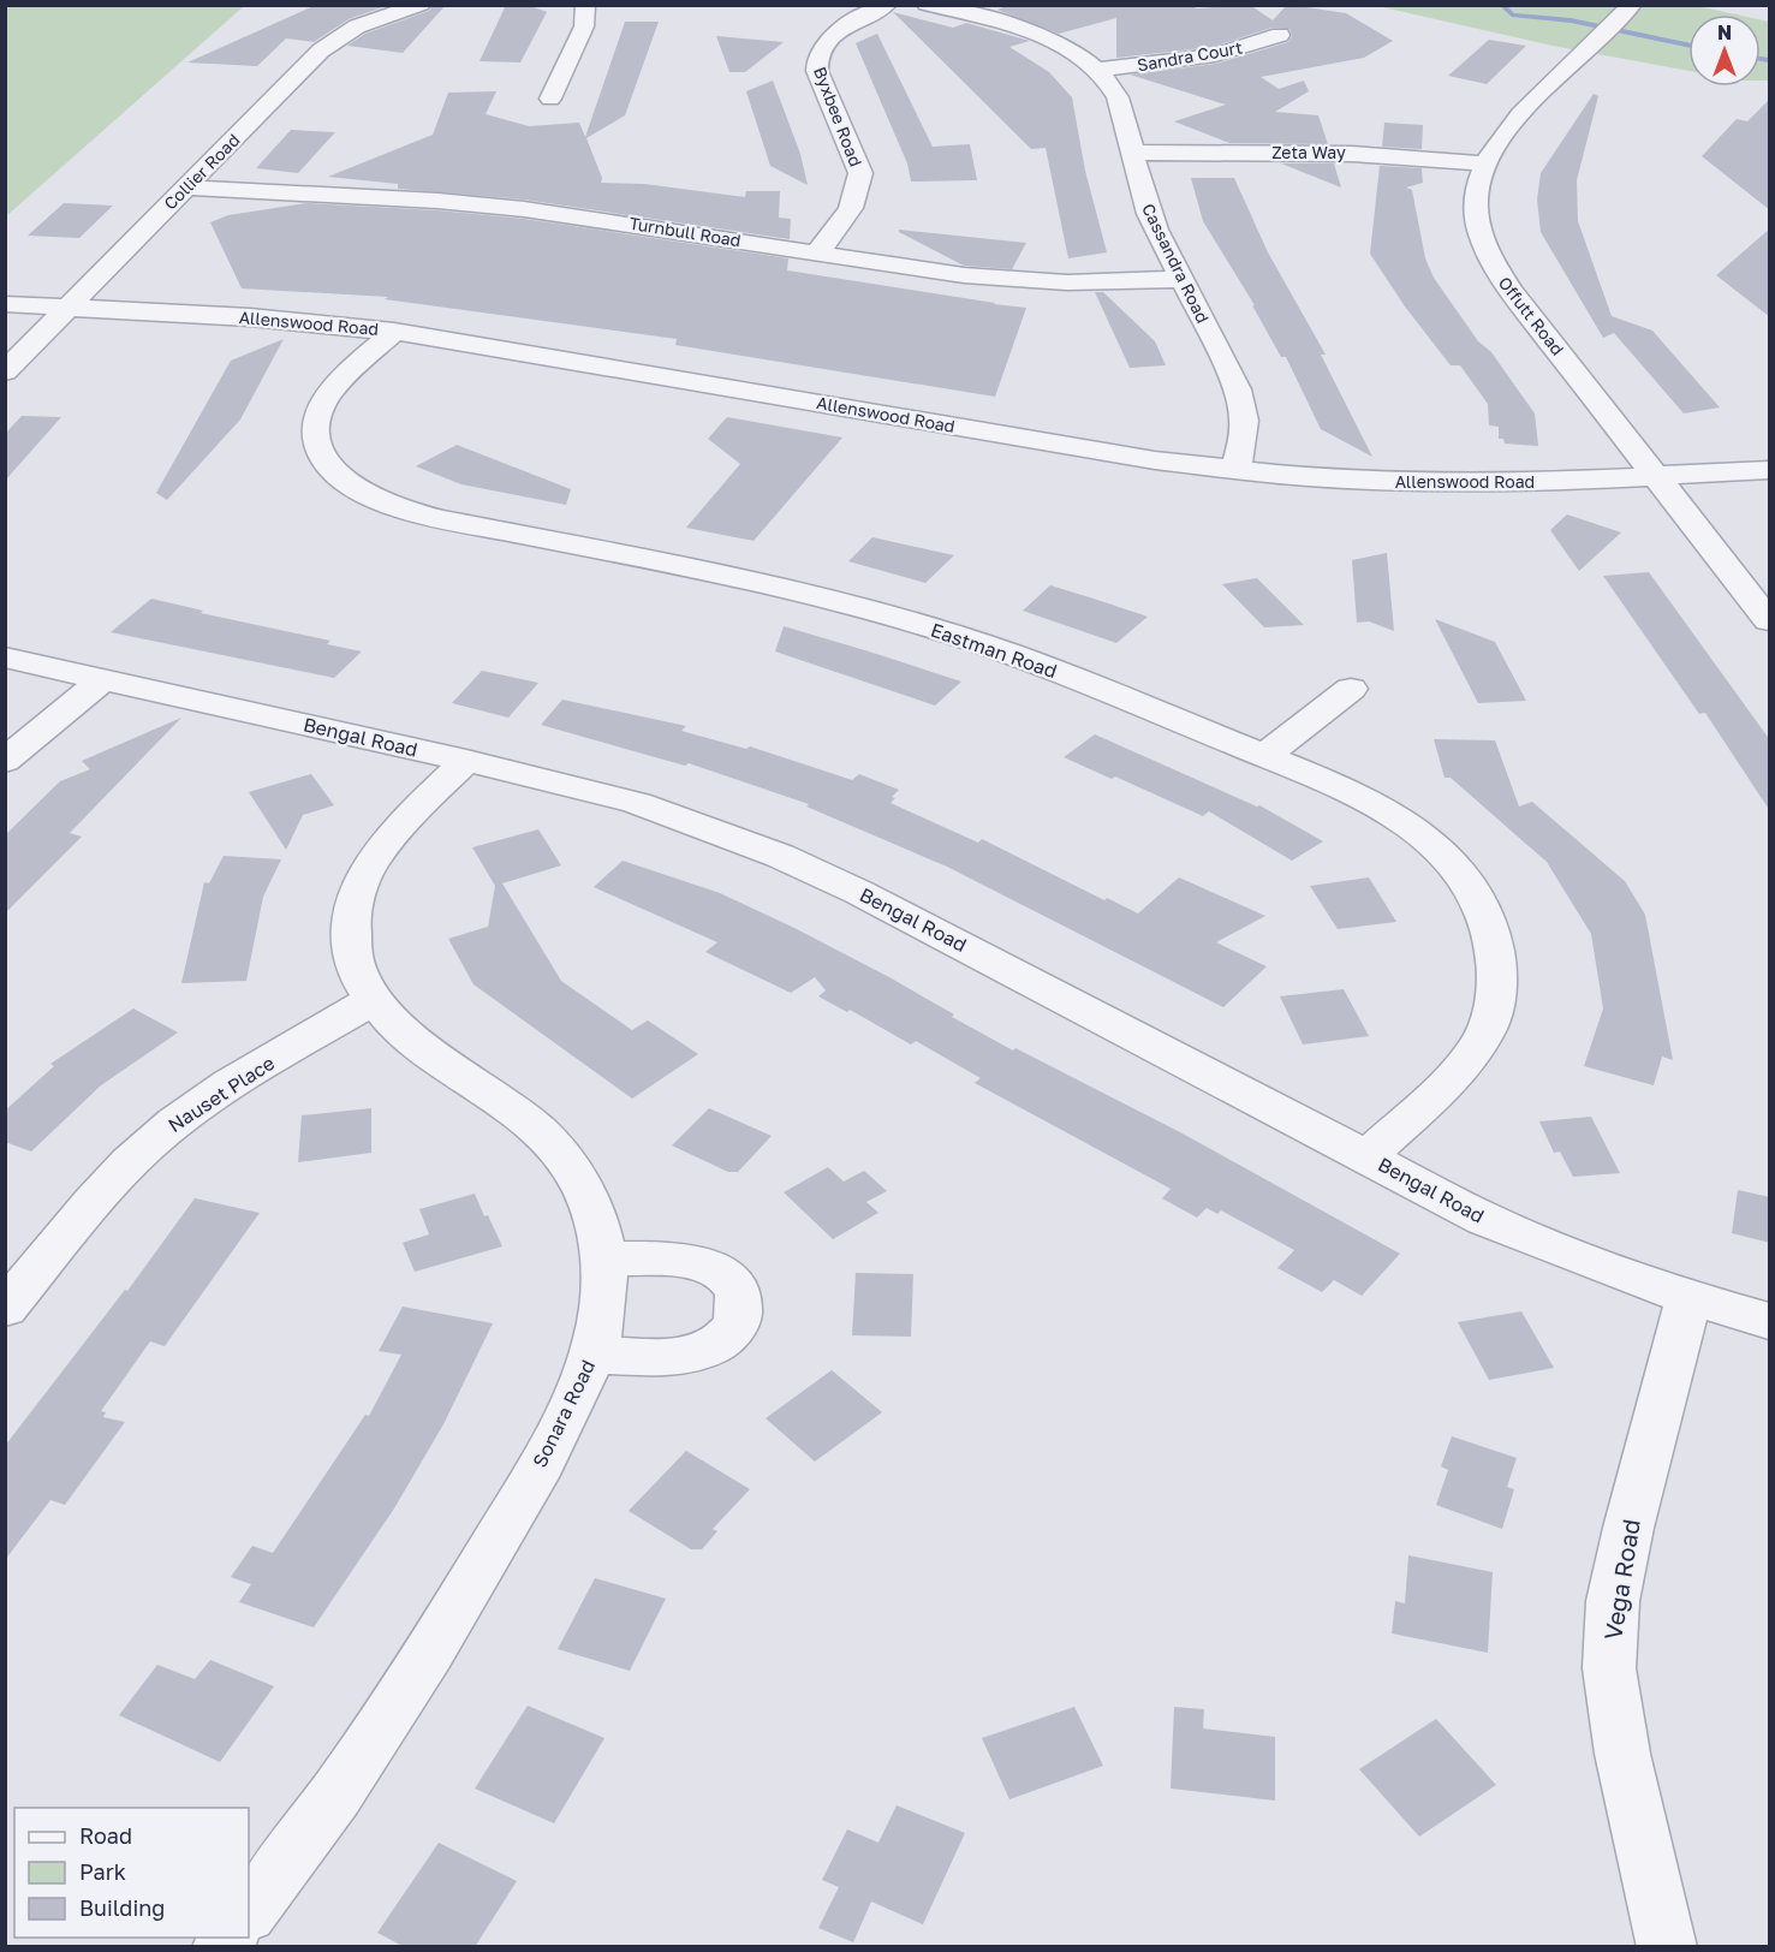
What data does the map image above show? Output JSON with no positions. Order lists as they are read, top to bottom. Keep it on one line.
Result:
{"streets":{"street":["Sandra Court","Byxbee Road","Zeta Way","Collier Road","Turnbull Road","Cassandra Road","Offutt Road","Allenswood Road","Eastman Road","Bengal Road","Nauset Place","Sonara Road","Vega Road"]},"crossings":[["Sandra Court","Cassandra Road"],["Byxbee Road","Turnbull Road"],["Zeta Way","Cassandra Road"],["Zeta Way","Offutt Road"],["Collier Road","Turnbull Road"],["Collier Road","Allenswood Road"],["Turnbull Road","Cassandra Road"],["Cassandra Road","Allenswood Road"],["Offutt Road","Allenswood Road"],["Allenswood Road","Eastman Road"],["Eastman Road","Bengal Road"],["Bengal Road","Sonara Road"],["Bengal Road","Vega Road"],["Nauset Place","Sonara Road"]],"legend":["Road","Park","Building"],"north":"top"}
